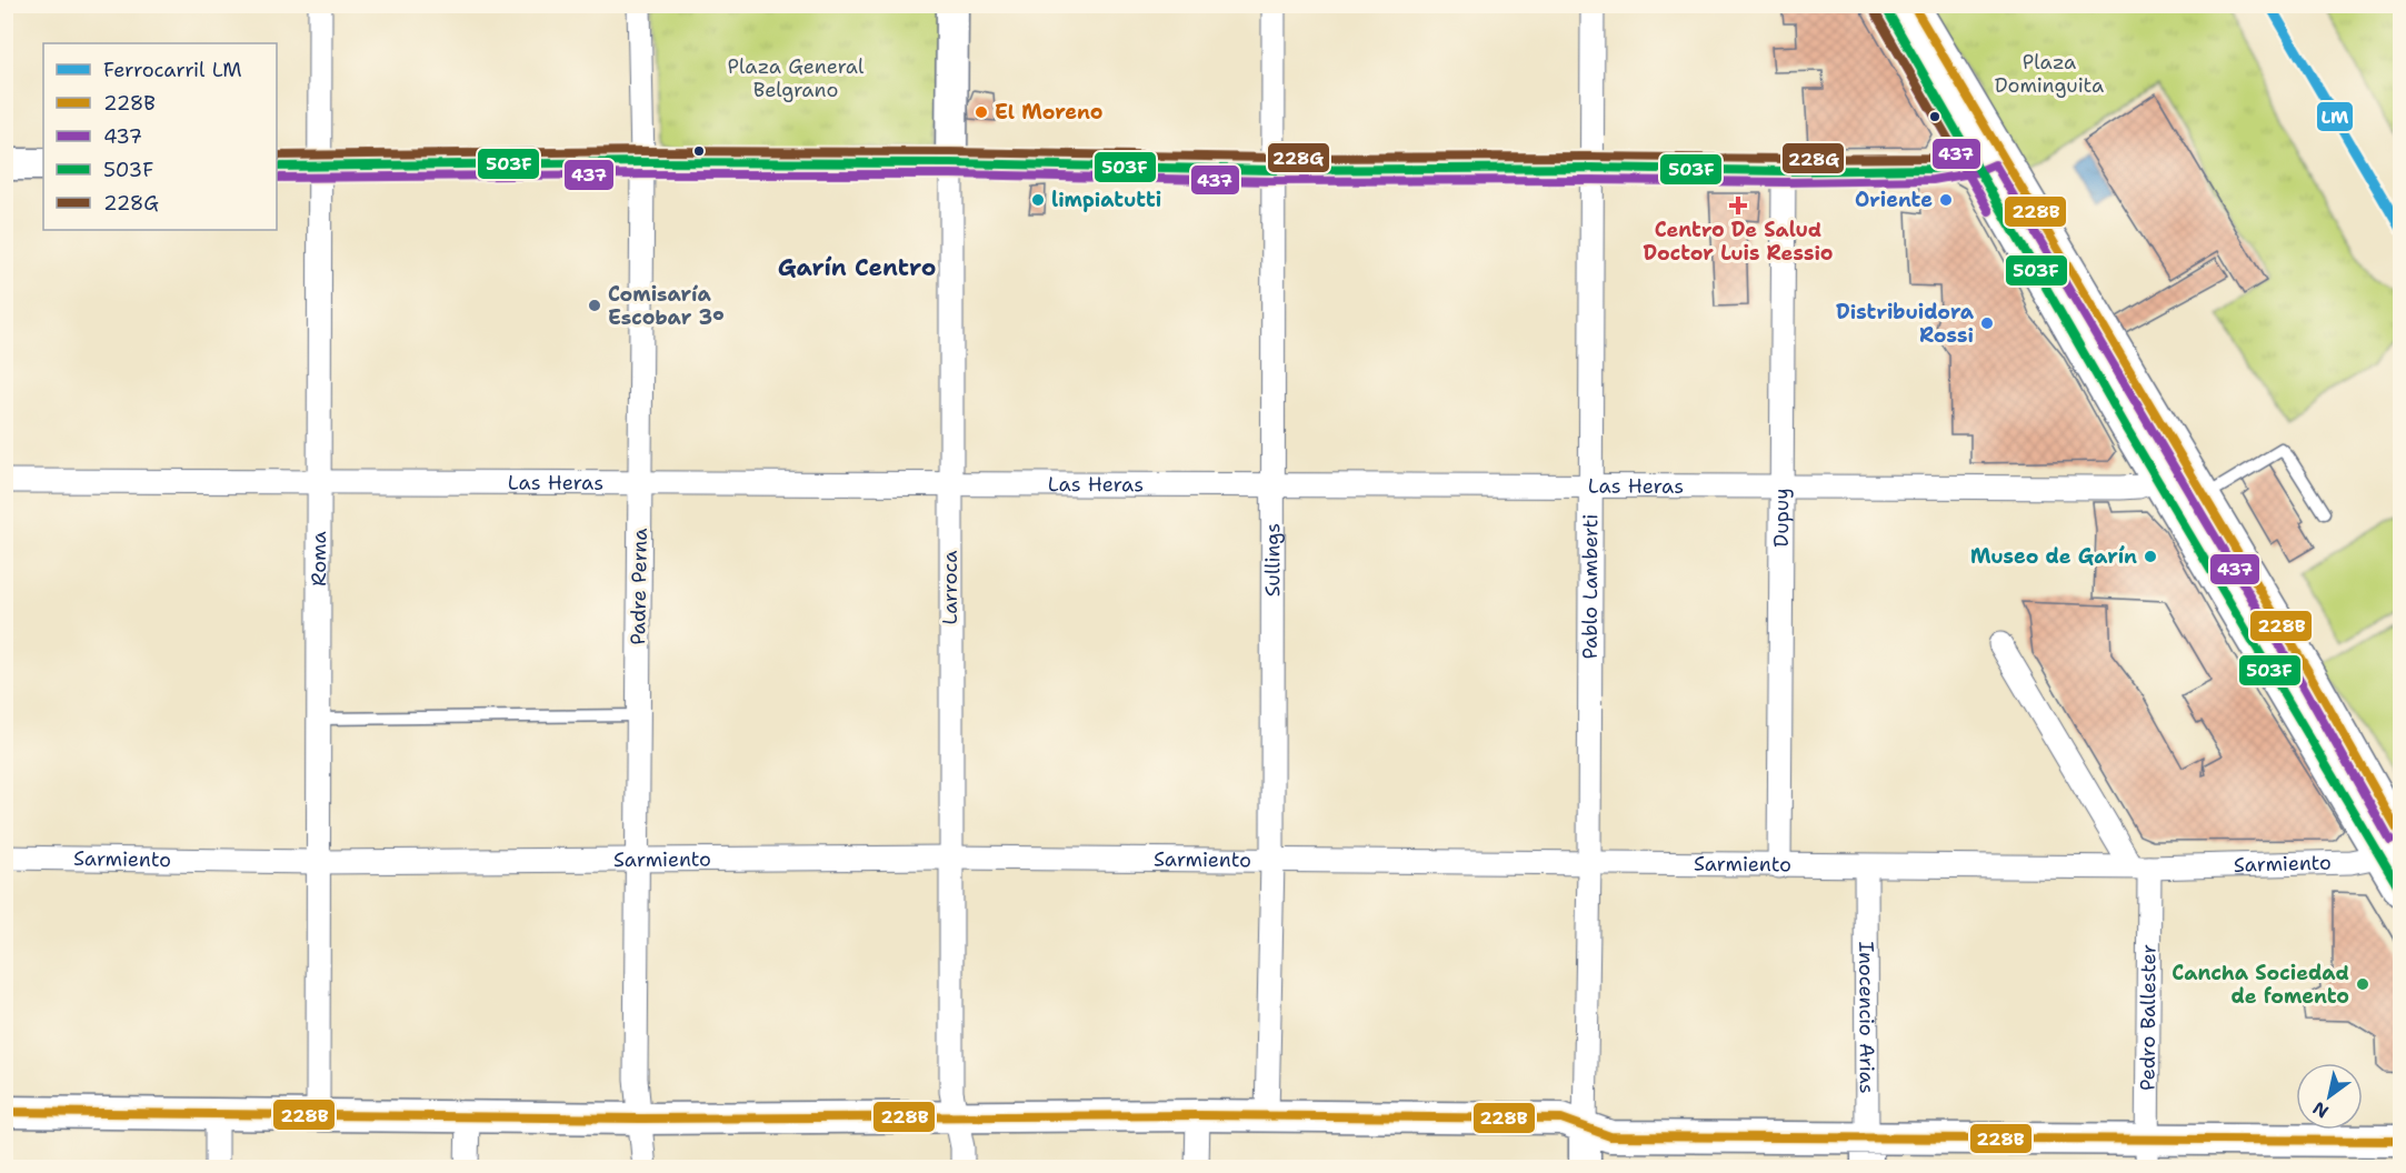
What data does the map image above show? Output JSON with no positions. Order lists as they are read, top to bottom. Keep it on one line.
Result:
{"streets":{"street":["Las Heras","Dupuy","Roma","Sullings","Padre Perna","Pablo Lamberti","Larroca","Sarmiento","Inocencio Arias","Pedro Ballester"]},"crossings":[["Las Heras","Dupuy"],["Las Heras","Roma"],["Las Heras","Sullings"],["Las Heras","Padre Perna"],["Las Heras","Pablo Lamberti"],["Las Heras","Larroca"],["Dupuy","Sarmiento"],["Roma","Sarmiento"],["Sullings","Sarmiento"],["Padre Perna","Sarmiento"],["Pablo Lamberti","Sarmiento"],["Larroca","Sarmiento"],["Sarmiento","Inocencio Arias"],["Sarmiento","Pedro Ballester"]],"districts":["Garín Centro"],"parks":["Plaza Dominguita","Plaza General Belgrano"],"places":{"other":["El Moreno","limpiatutti","Oriente","Comisaría Escobar 3°","Distribuidora Rossi","Museo de Garín","Cancha Sociedad de fomento"],"health":["Centro De Salud Doctor Luis Ressio"]},"lines":["rail line LM","transit line 228B","transit line 503F","transit line 437","transit line 228G"],"legend":["Ferrocarril LM","228B","437","503F","228G"],"north":"bottom left"}
